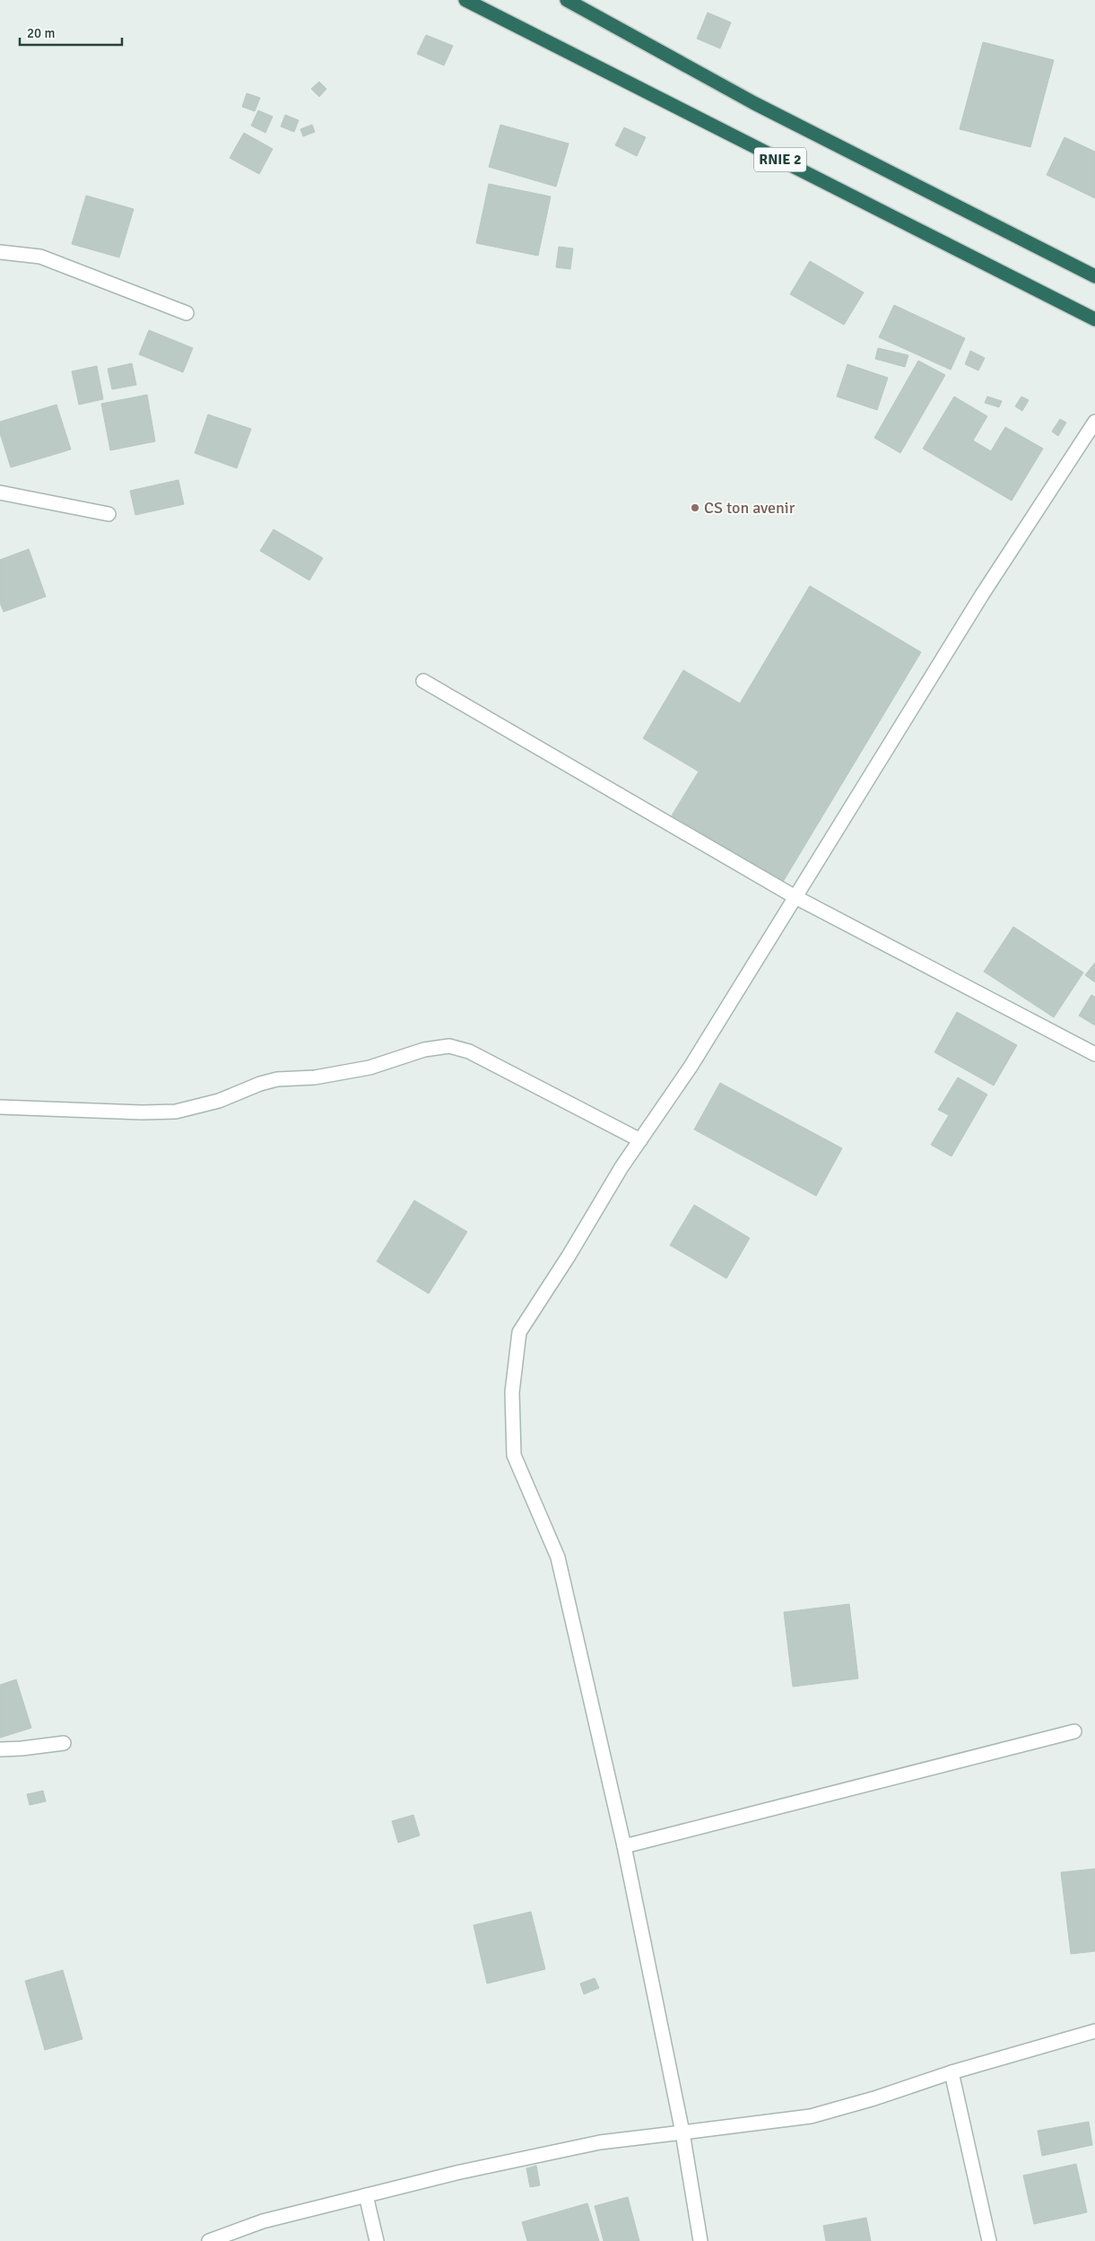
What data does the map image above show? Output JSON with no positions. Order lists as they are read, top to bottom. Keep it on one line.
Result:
{"streets":{"highway":["RNIE 2"]},"places":["CS ton avenir"],"scale_bar":"20 m"}
